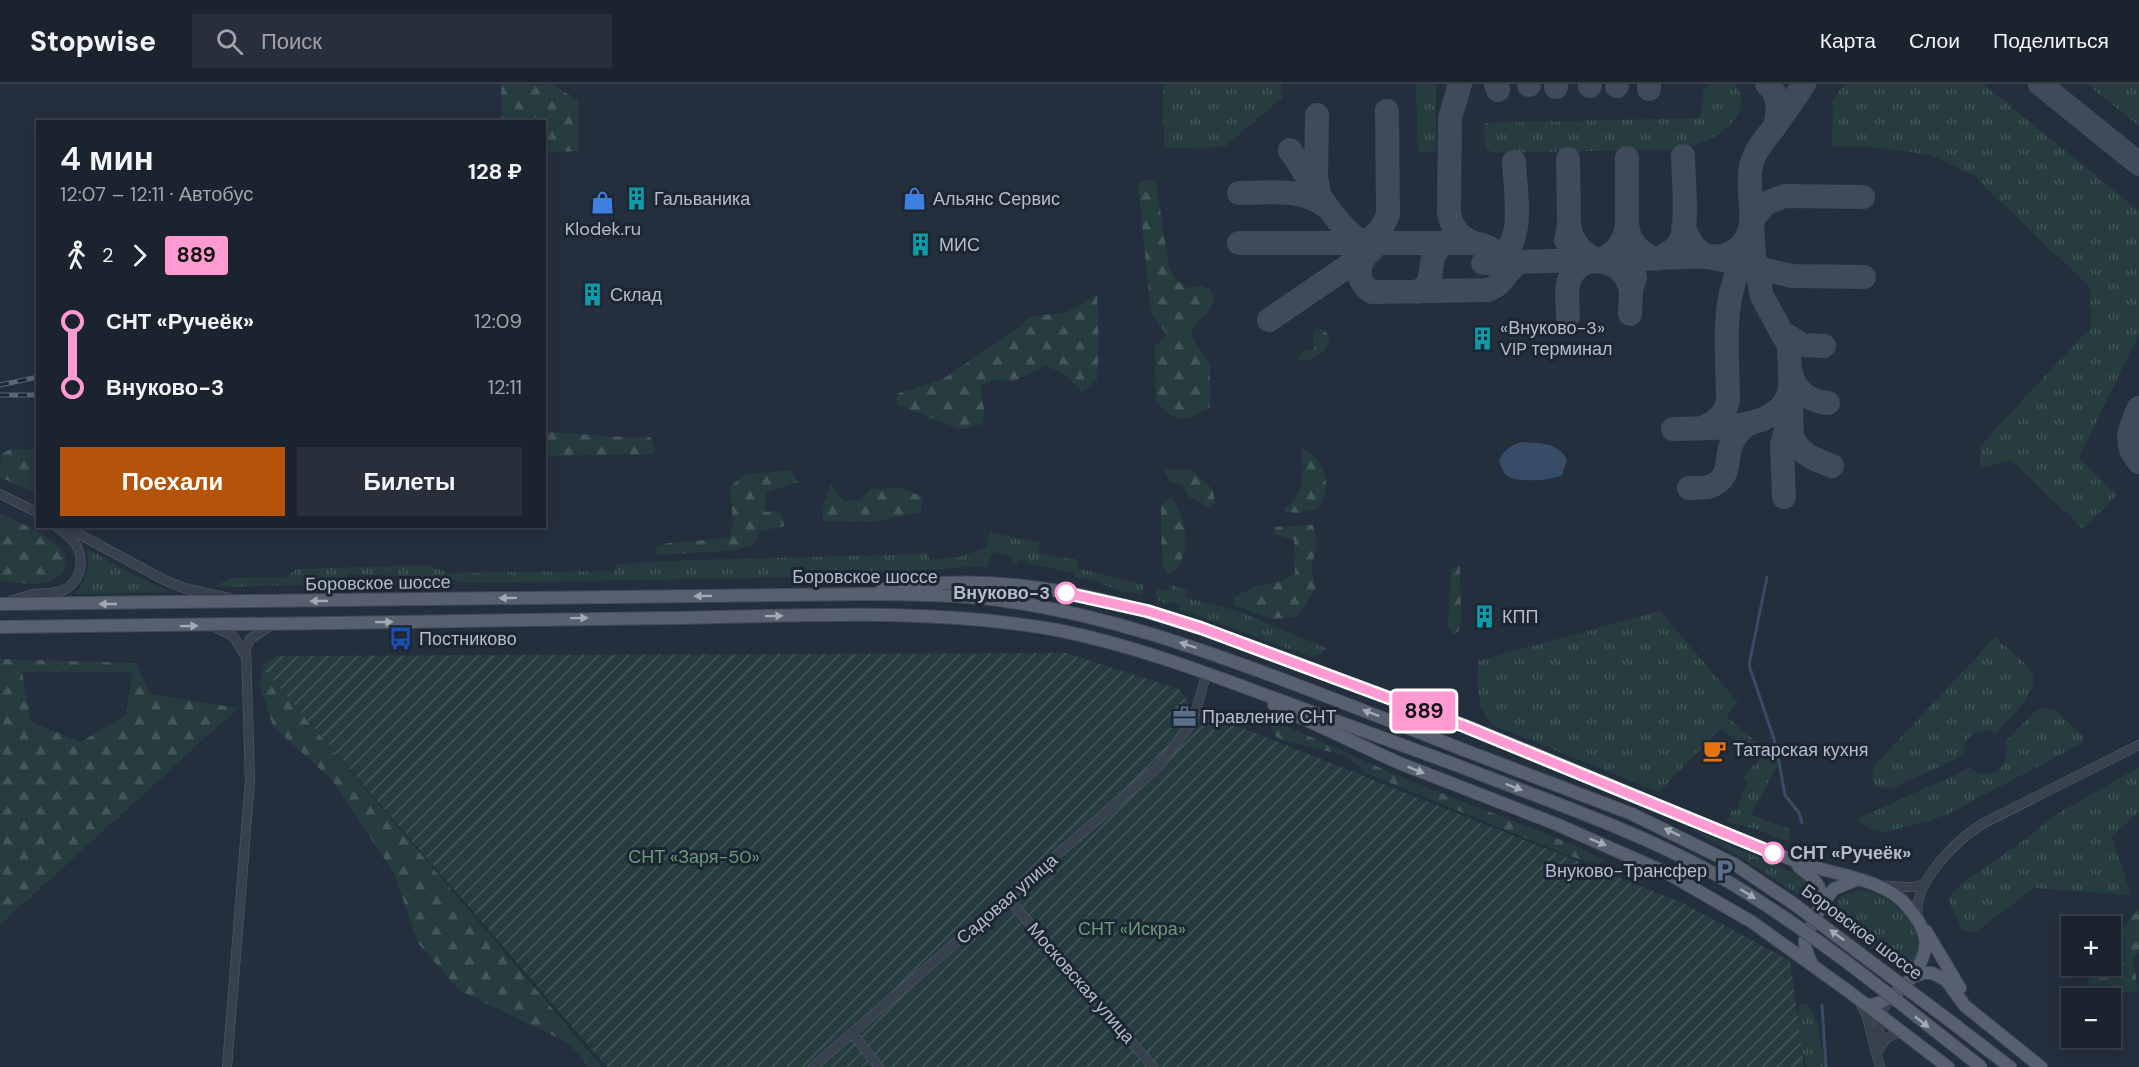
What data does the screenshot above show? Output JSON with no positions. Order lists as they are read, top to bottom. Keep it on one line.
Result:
{"streets":{"main road":["Боровское шоссе"],"street":["Садовая улица","Московская улица"]},"crossings":[["Боровское шоссе","Садовая улица"],["Садовая улица","Московская улица"]],"parks":["СНТ «Заря-50»","СНТ «Искра»"],"places":{"building":["Гальваника","МИС","Склад","«Внуково-3» VIP терминал","КПП"],"shop":["Альянс Сервис","Klodek.ru"],"other":["Внуково-3","СНТ «Ручеёк»"],"bus stop":["Постниково"],"office":["Правление СНТ"],"cafe":["Татарская кухня"],"parking":["Внуково-Трансфер"]},"lines":["bus line 889"],"page":{"header":"Stopwise","search":"Поиск","nav":["Карта","Слои","Поделиться"],"on_map":"889","heading":["4 мин","12:07 – 12:11 · Автобус","128 ₽"],"legs":["2","889"],"list":[{"name":"СНТ «Ручеёк»","value":"12:09"},{"name":"Внуково-3","value":"12:11"}],"buttons":["Поехали","Билеты"],"map_buttons":["+","−"]}}
